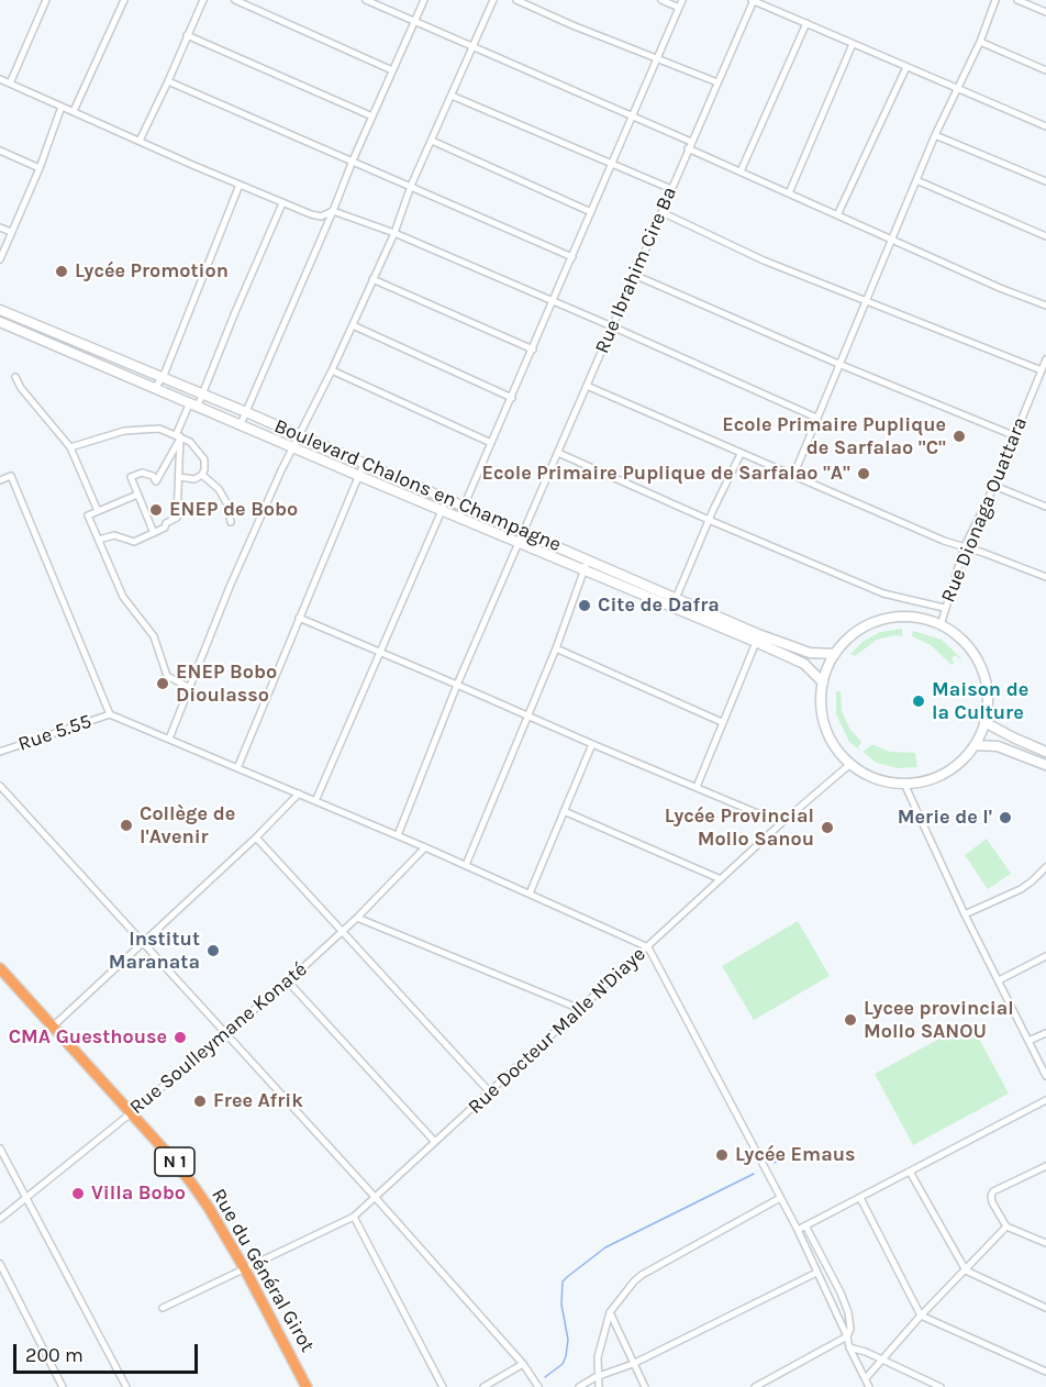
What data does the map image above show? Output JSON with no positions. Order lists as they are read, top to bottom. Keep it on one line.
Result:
{"streets":{"highway":["N 1","Rue du Général Girot"],"main road":["Boulevard Chalons en Champagne"],"street":["Rue Ibrahim Cire Ba","Rue Dionaga Ouattara","Rue 5.55","Rue Docteur Malle N'Diaye","Rue Soulleymane Konaté"]},"crossings":[["Rue Ibrahim Cire Ba","Boulevard Chalons en Champagne"],["Boulevard Chalons en Champagne","Rue Dionaga Ouattara"],["Boulevard Chalons en Champagne","Rue Docteur Malle N'Diaye"],["Rue Dionaga Ouattara","Rue Docteur Malle N'Diaye"],["Rue Docteur Malle N'Diaye","Rue du Général Girot"],["Rue Soulleymane Konaté","Rue du Général Girot"]],"places":["Lycée Promotion","Ecole Primaire Puplique de Sarfalao \"C\"","Ecole Primaire Puplique de Sarfalao \"A\"","ENEP de Bobo","Cite de Dafra","ENEP Bobo Dioulasso","Maison de la Culture","Merie de l'","Collège de l'Avenir","Lycée Provincial Mollo Sanou","Institut Maranata","Lycee provincial Mollo SANOU","CMA Guesthouse","Free Afrik","Lycée Emaus","Villa Bobo"],"scale_bar":"200 m"}
